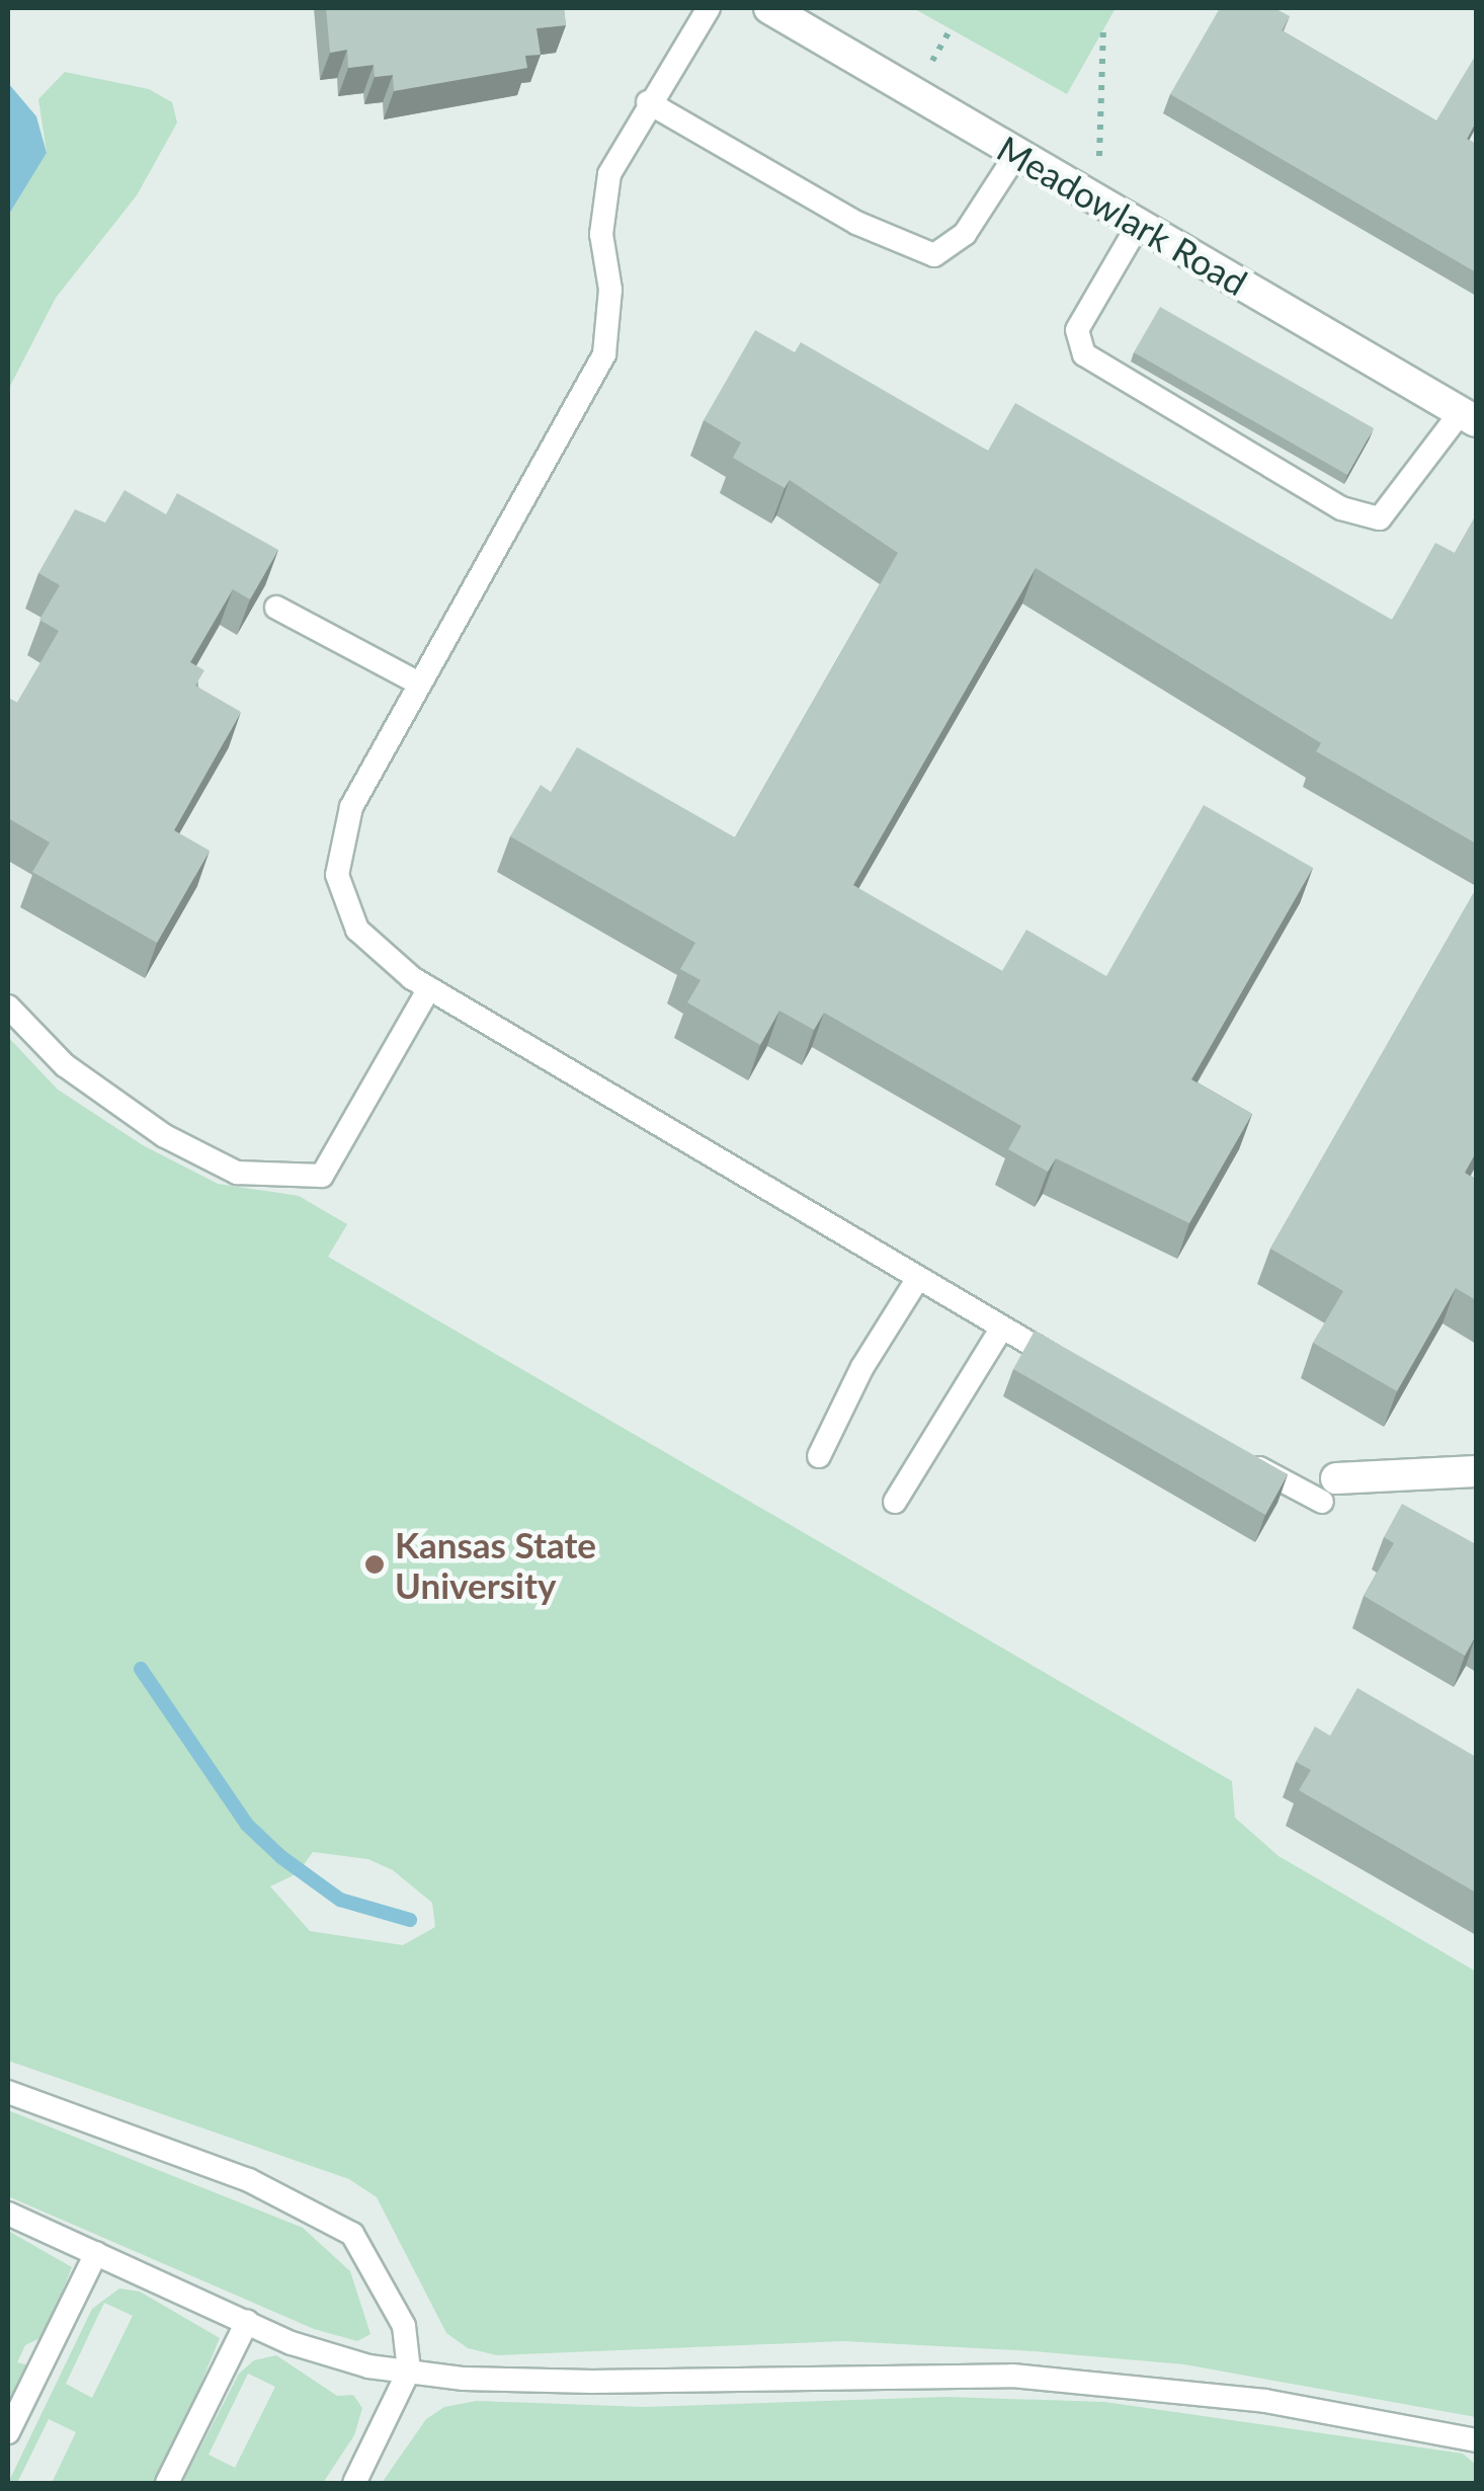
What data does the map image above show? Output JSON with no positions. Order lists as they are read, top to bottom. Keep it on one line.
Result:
{"streets":{"street":["Meadowlark Road"]},"places":["Kansas State University"]}
